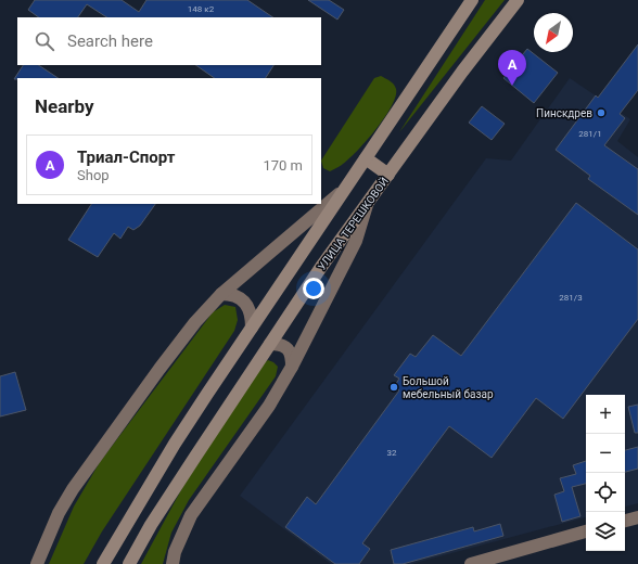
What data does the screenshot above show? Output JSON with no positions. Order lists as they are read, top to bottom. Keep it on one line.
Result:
{"streets":{"main road":["УЛИЦА ТЕРЕШКОВОЙ"]},"places":["Пинскдрев","Большой мебельный базар"],"house_numbers":["148 к2","281/1","281/3","32"],"north":"bottom left","page":{"search":"Search here","pins":"A","heading":"Nearby","list":[{"mark":"A","name":"Триал-Спорт","note":"Shop","value":"170 m"}],"map_buttons":["+","−"]}}
